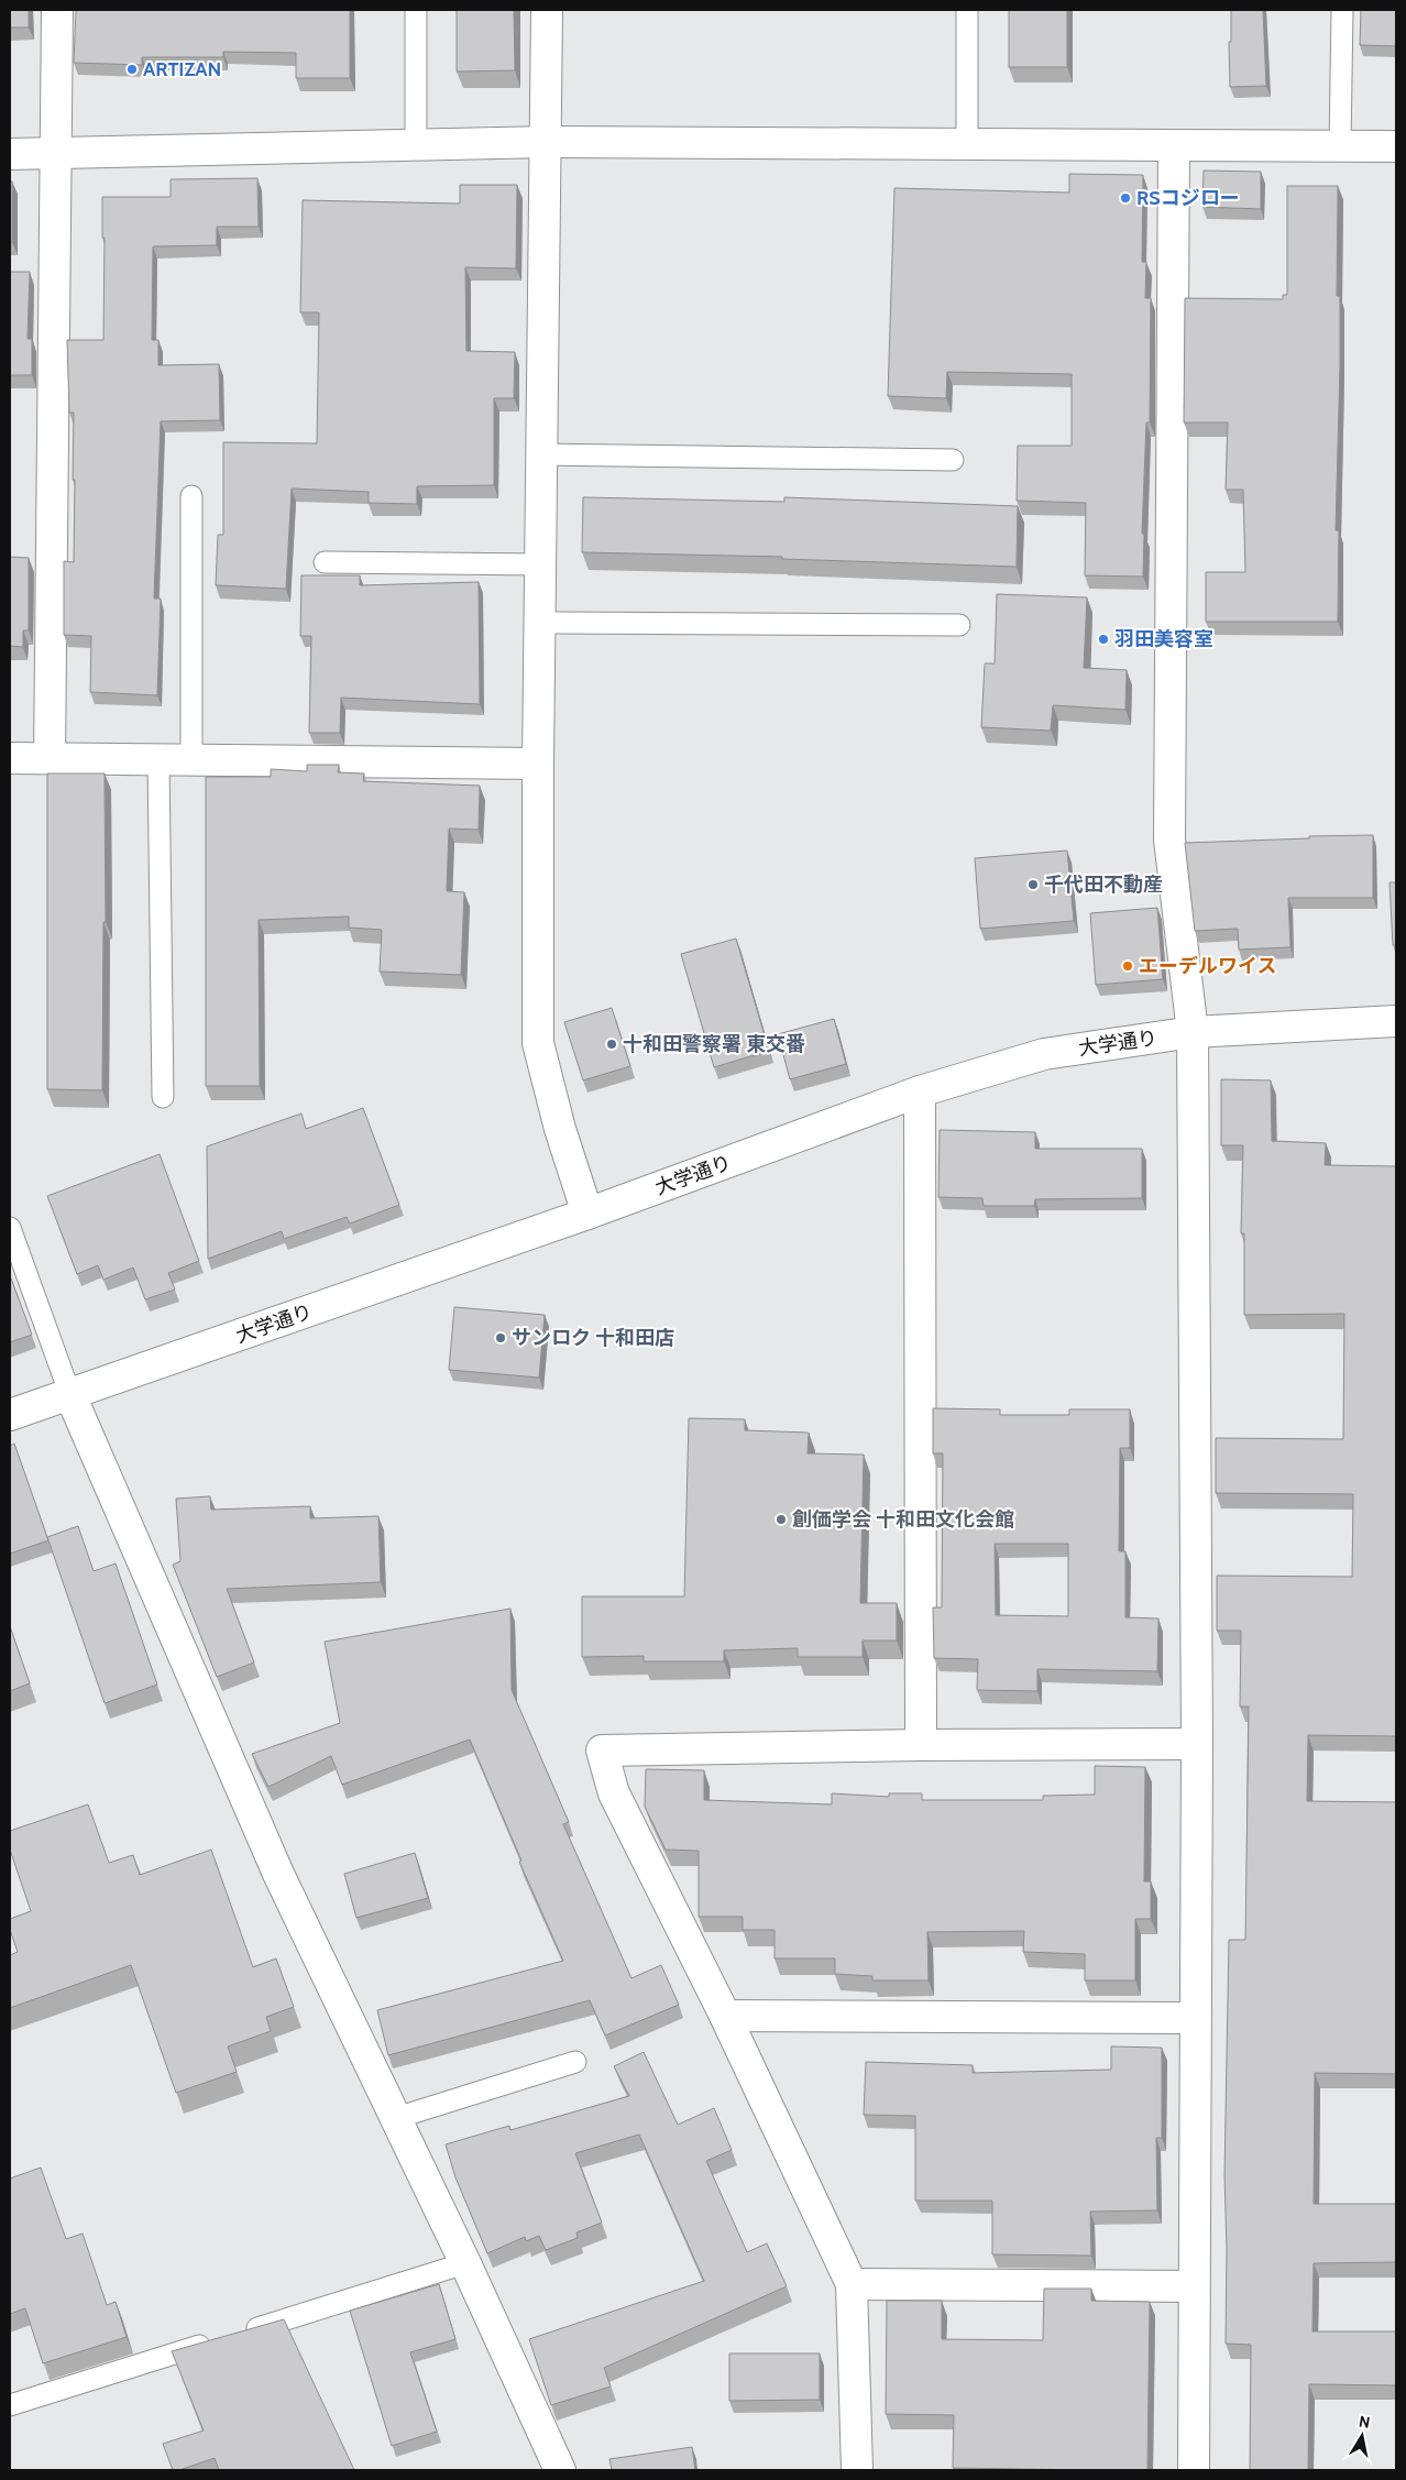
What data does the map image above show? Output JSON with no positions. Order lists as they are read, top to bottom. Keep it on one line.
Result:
{"streets":{"street":["大学通り"]},"places":["ARTIZAN","RSコジロー","羽田美容室","千代田不動産","エーデルワイス","十和田警察署 東交番","サンロク 十和田店","創価学会 十和田文化会館"],"north":"top"}
